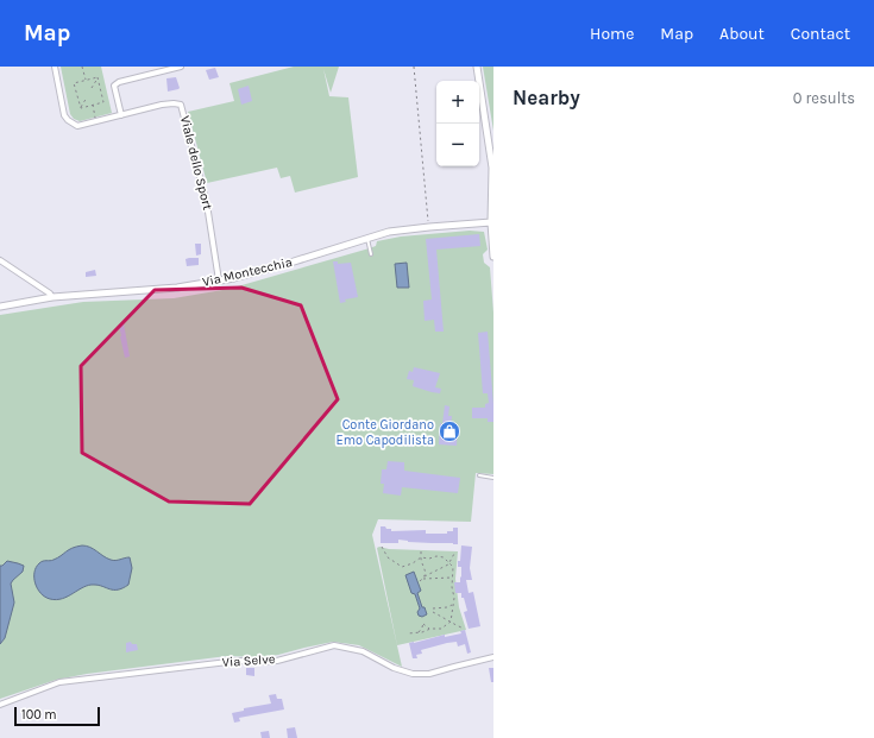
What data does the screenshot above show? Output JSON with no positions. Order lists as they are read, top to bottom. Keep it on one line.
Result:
{"streets":{"street":["Viale dello Sport","Via Montecchia","Via Selve"]},"crossings":[["Viale dello Sport","Via Montecchia"]],"places":{"shop":["Conte Giordano Emo Capodilista"]},"scale_bar":"100 m","page":{"header":"Map","nav":["Home","Map","About","Contact"],"heading":["Nearby","0 results"],"map_buttons":["+","−"],"scale":"100 m"}}
